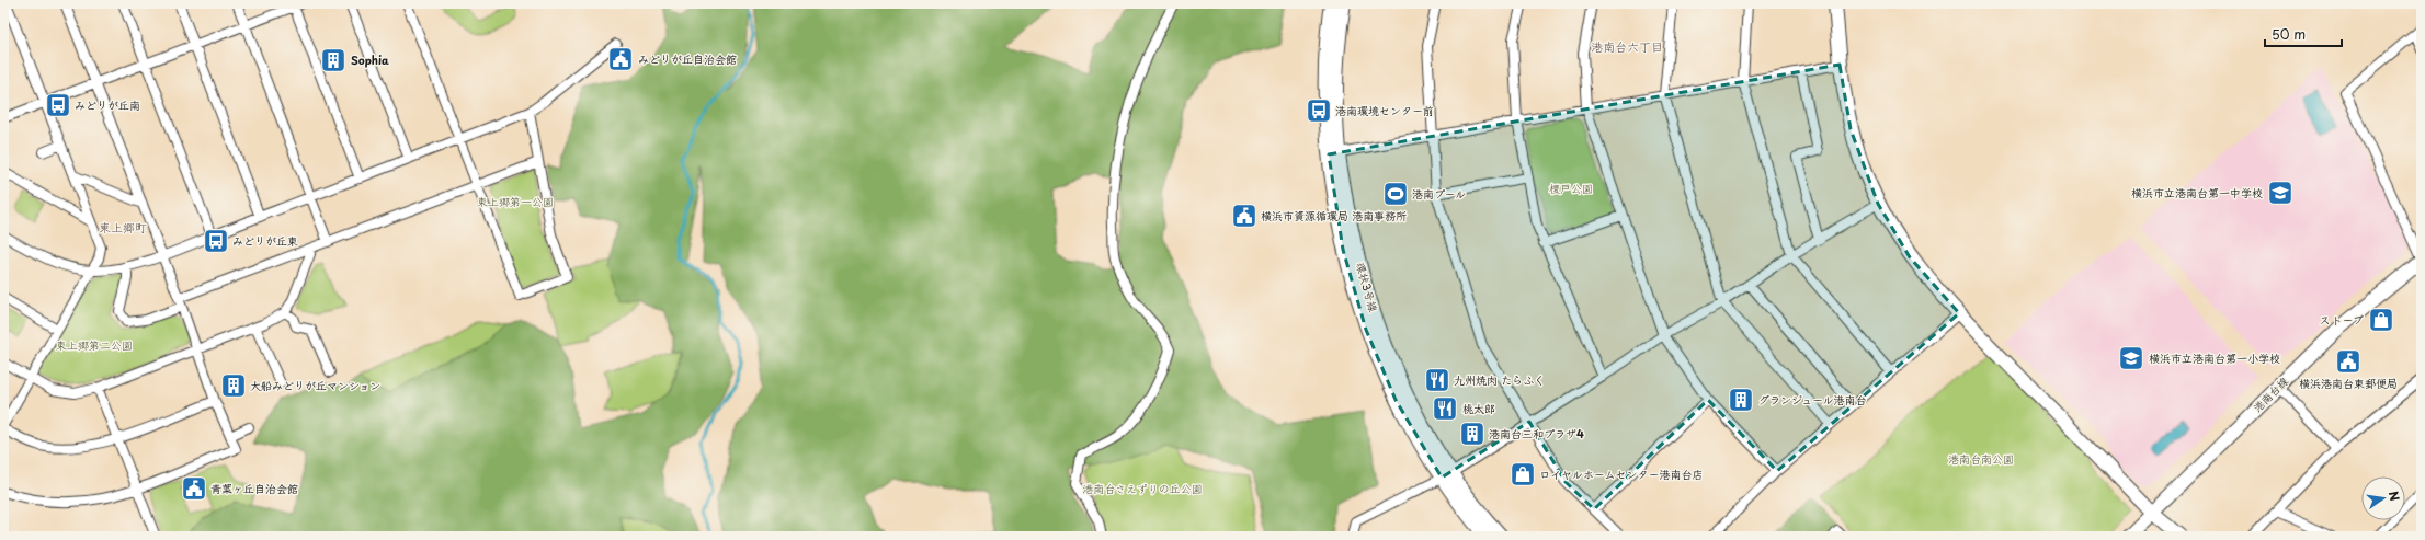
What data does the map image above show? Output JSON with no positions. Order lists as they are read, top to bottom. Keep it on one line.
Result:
{"streets":{"street":["環状3号線","港南台線"]},"districts":["港南台六丁目","東上郷町"],"parks":["榎戸公園","東上郷第一公園","東上郷第二公園","港南台南公園","港南台さえずりの丘公園"],"places":{"public building":["みどりが丘自治会館","横浜市資源循環局 港南事務所","横浜港南台東郵便局","青葉ヶ丘自治会館"],"building":["Sophia","大船みどりが丘マンション","グランジュール港南台","港南台三和プラザ4"],"bus stop":["みどりが丘南","港南環境センター前","みどりが丘東"],"school or university":["横浜市立港南台第一中学校","横浜市立港南台第一小学校"],"sports":["港南プール"],"shop":["ストーブ","ロイヤルホームセンター港南台店"],"restaurant":["九州焼肉 たらふく","桃太郎"]},"scale_bar":"50 m","north":"right"}
